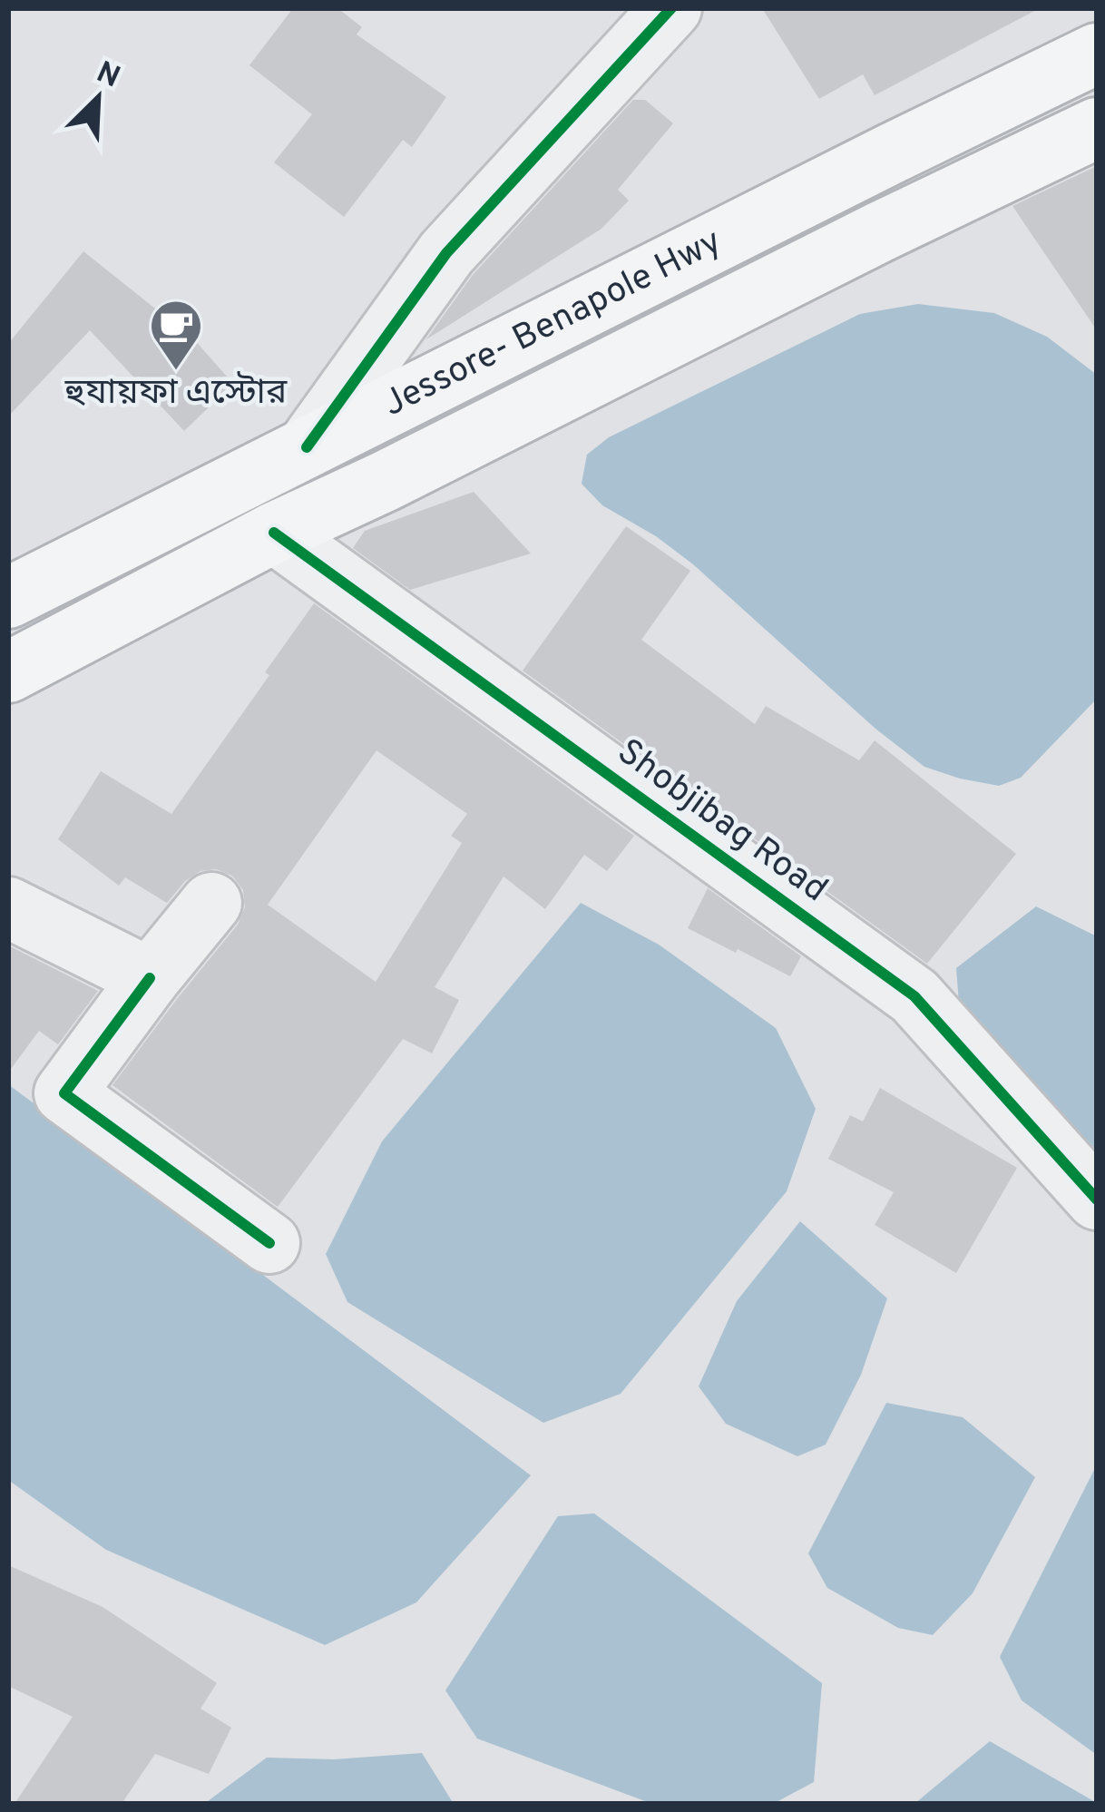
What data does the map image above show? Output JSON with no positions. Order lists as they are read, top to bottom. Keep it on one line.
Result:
{"streets":{"highway":["Jessore- Benapole Hwy"],"street":["Shobjibag Road"]},"crossings":[["Jessore- Benapole Hwy","Shobjibag Road"]],"places":{"cafe":["হুযায়ফা এস্টোর"]},"north":"top right"}
